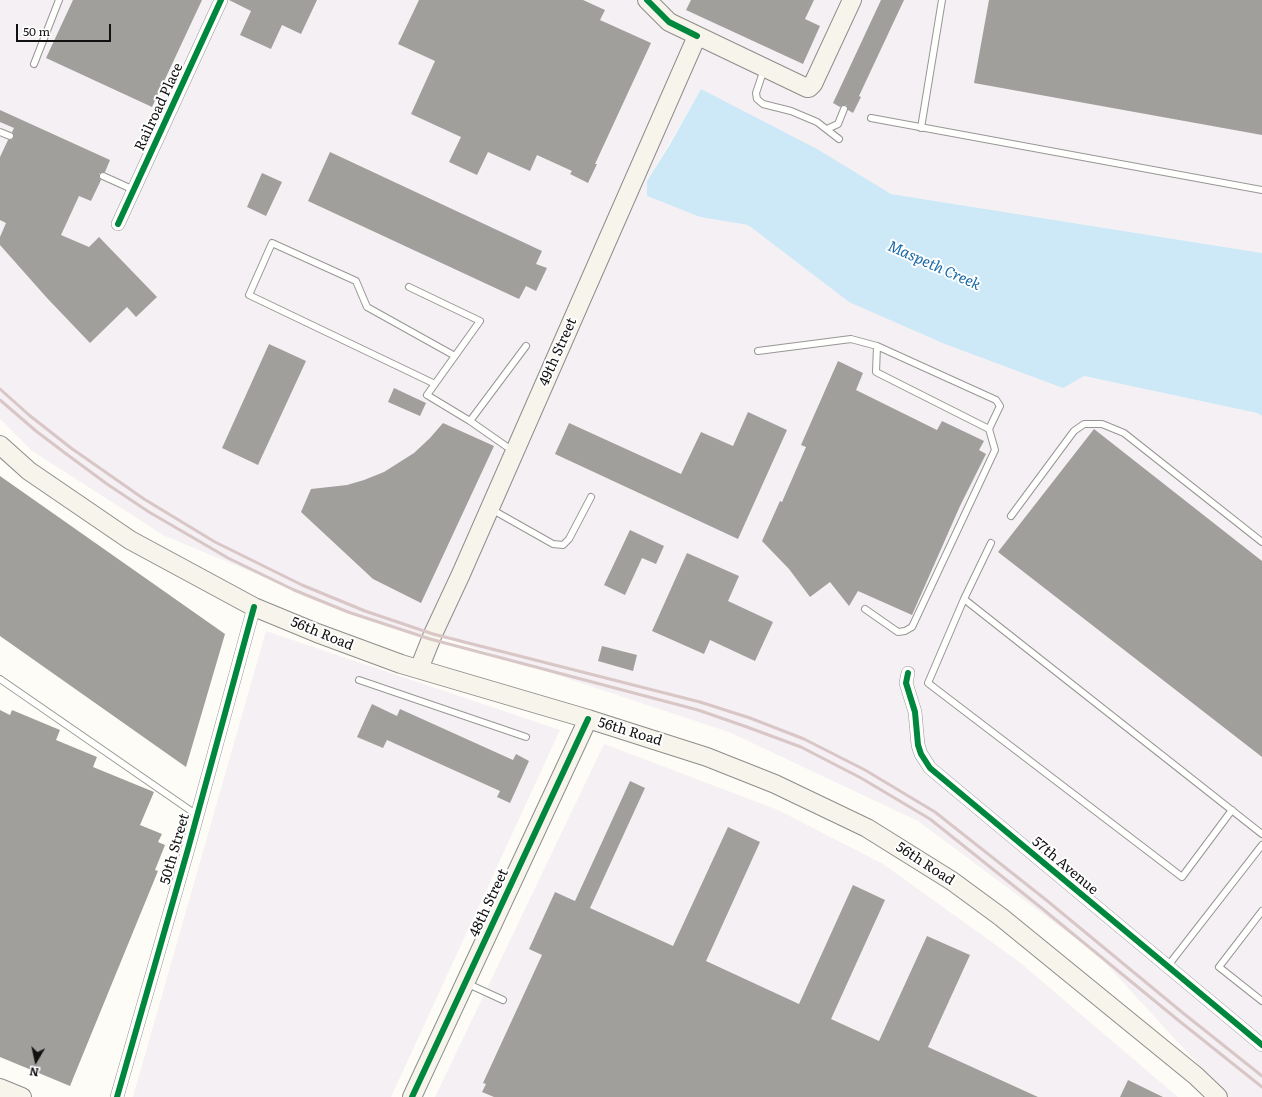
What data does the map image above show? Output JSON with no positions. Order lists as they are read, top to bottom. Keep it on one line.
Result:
{"streets":{"main road":["49th Street","56th Road","48th Street"],"street":["Railroad Place","50th Street","57th Avenue"]},"crossings":[["49th Street","56th Road"],["56th Road","50th Street"],["56th Road","48th Street"]],"water":["Maspeth Creek"],"scale_bar":"50 m","north":"bottom"}
